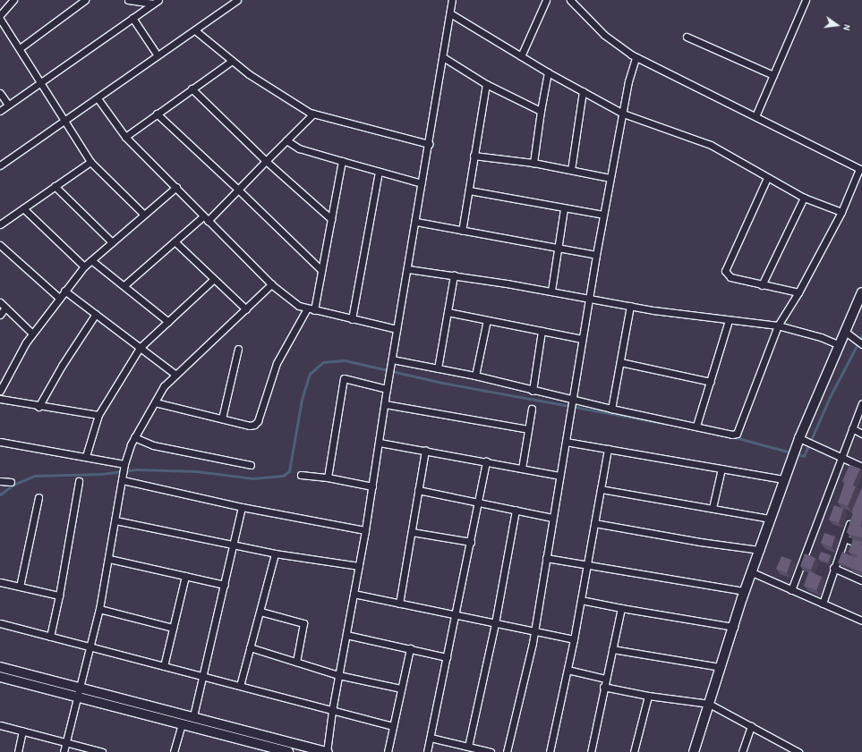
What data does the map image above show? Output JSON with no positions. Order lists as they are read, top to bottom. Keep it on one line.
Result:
{"north":"right"}
